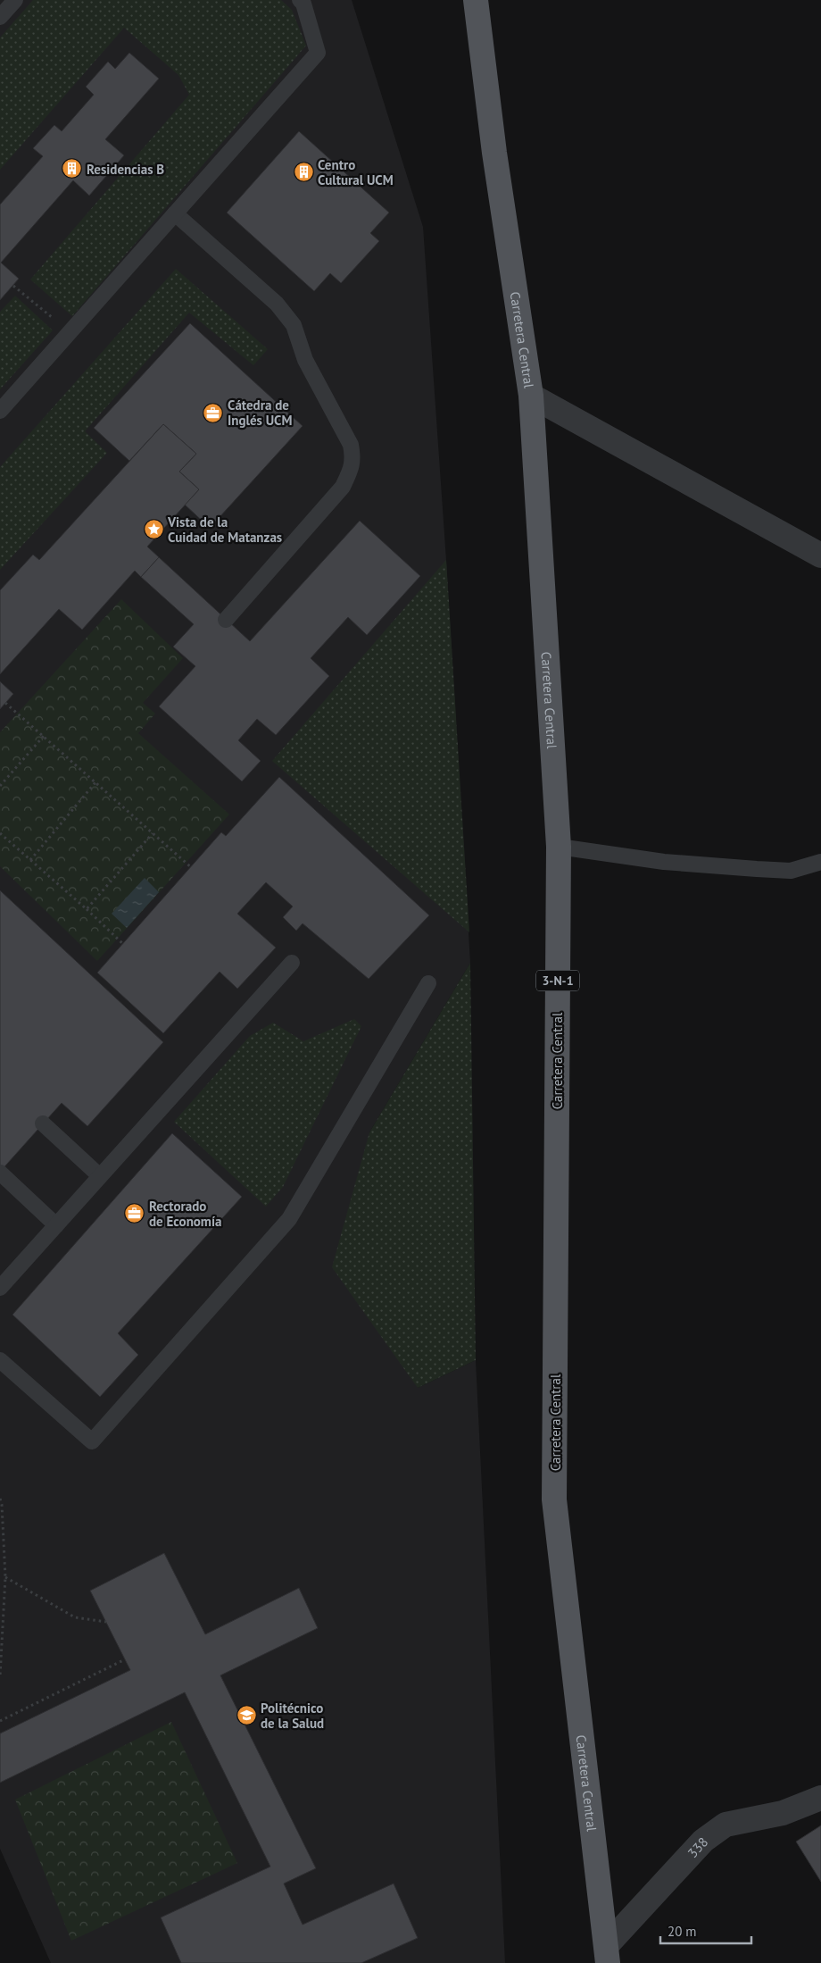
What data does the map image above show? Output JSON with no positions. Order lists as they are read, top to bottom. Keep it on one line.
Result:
{"streets":{"main road":["Carretera Central","3-N-1"],"street":["338"]},"crossings":[["Carretera Central","338"]],"places":{"building":["Residencias B","Centro Cultural UCM"],"office":["Cátedra de Inglés UCM","Rectorado de Economía"],"place":["Vista de la Cuidad de Matanzas"],"school or university":["Politécnico de la Salud"]},"scale_bar":"20 m"}
